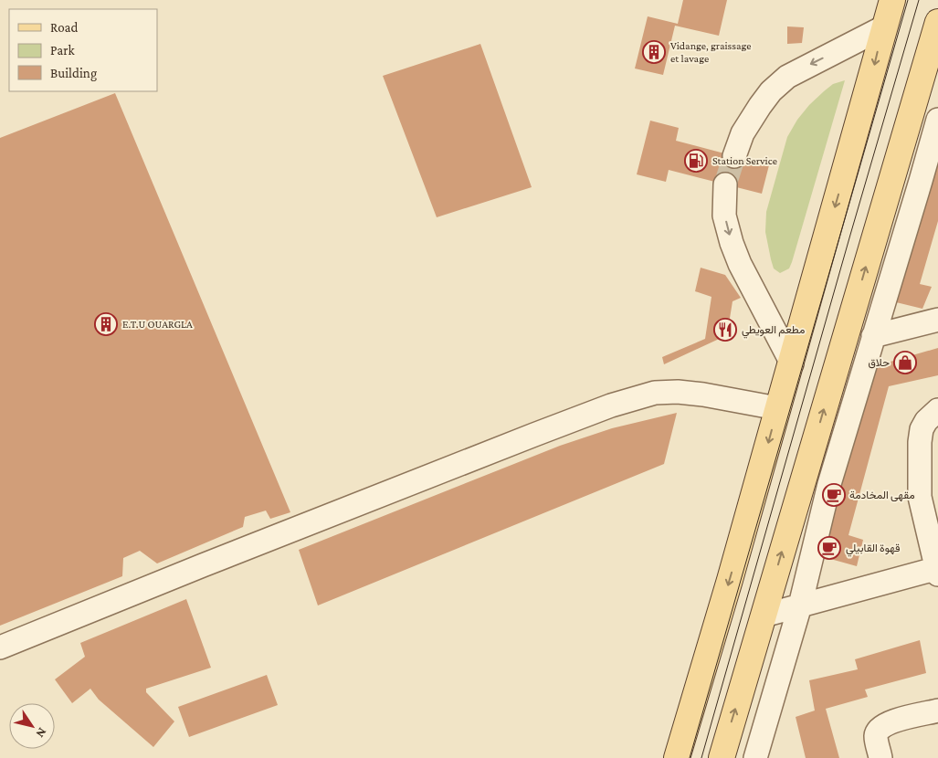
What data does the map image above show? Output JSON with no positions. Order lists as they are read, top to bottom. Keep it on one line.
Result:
{"places":{"building":["Vidange, graissage et lavage","E.T.U OUARGLA"],"fuel station":["Station Service"],"restaurant":["مطعم العويطي"],"shop":["حلاق"],"cafe":["مقهى المخادمة","قهوة القابيلي"]},"legend":["Road","Park","Building"],"north":"bottom right"}
